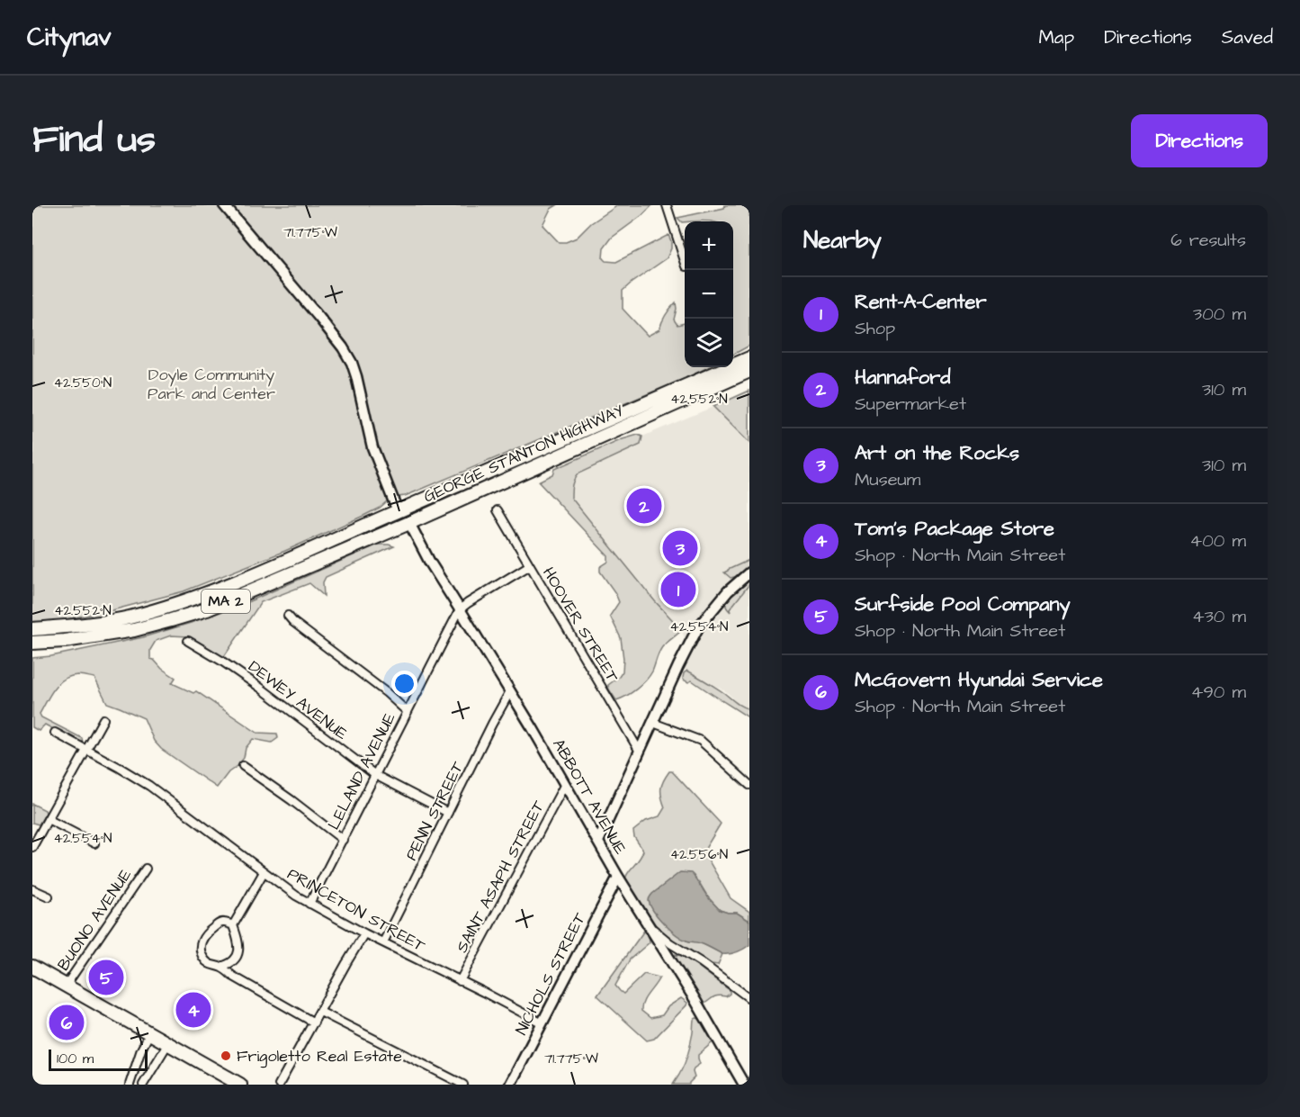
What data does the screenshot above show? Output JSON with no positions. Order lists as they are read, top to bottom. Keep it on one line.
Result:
{"streets":{"highway":["GEORGE STANTON HIGHWAY","MA 2"],"street":["HOOVER STREET","DEWEY AVENUE","LELAND AVENUE","ABBOTT AVENUE","PENN STREET","SAINT ASAPH STREET","PRINCETON STREET","BUONO AVENUE","NICHOLS STREET"]},"crossings":[["GEORGE STANTON HIGHWAY","ABBOTT AVENUE"],["HOOVER STREET","LELAND AVENUE"],["DEWEY AVENUE","LELAND AVENUE"],["DEWEY AVENUE","PENN STREET"],["LELAND AVENUE","ABBOTT AVENUE"],["LELAND AVENUE","PRINCETON STREET"],["ABBOTT AVENUE","PENN STREET"],["ABBOTT AVENUE","SAINT ASAPH STREET"],["ABBOTT AVENUE","NICHOLS STREET"],["PENN STREET","PRINCETON STREET"],["SAINT ASAPH STREET","PRINCETON STREET"],["PRINCETON STREET","NICHOLS STREET"]],"parks":["Doyle Community Park and Center"],"places":["Frigoletto Real Estate"],"scale_bar":"100 m","page":{"header":"Citynav","nav":["Map","Directions","Saved"],"title":"Find us","buttons":"Directions","heading":["Nearby","6 results"],"map_buttons":["+","−"],"list":[{"mark":"1","name":"Rent-A-Center","note":"Shop","value":"300 m"},{"mark":"2","name":"Hannaford","note":"Supermarket","value":"310 m"},{"mark":"3","name":"Art on the Rocks","note":"Museum","value":"310 m"},{"mark":"4","name":"Tom's Package Store","note":"Shop · North Main Street","value":"400 m"},{"mark":"5","name":"Surfside Pool Company","note":"Shop · North Main Street","value":"430 m"},{"mark":"6","name":"McGovern Hyundai Service","note":"Shop · North Main Street","value":"490 m"}],"pins":["2","3","1","5","4","6"],"scale":"100 m"},"coordinates":["71.775°W","42.550°N","42.552°N","42.554°N","42.556°N"]}
